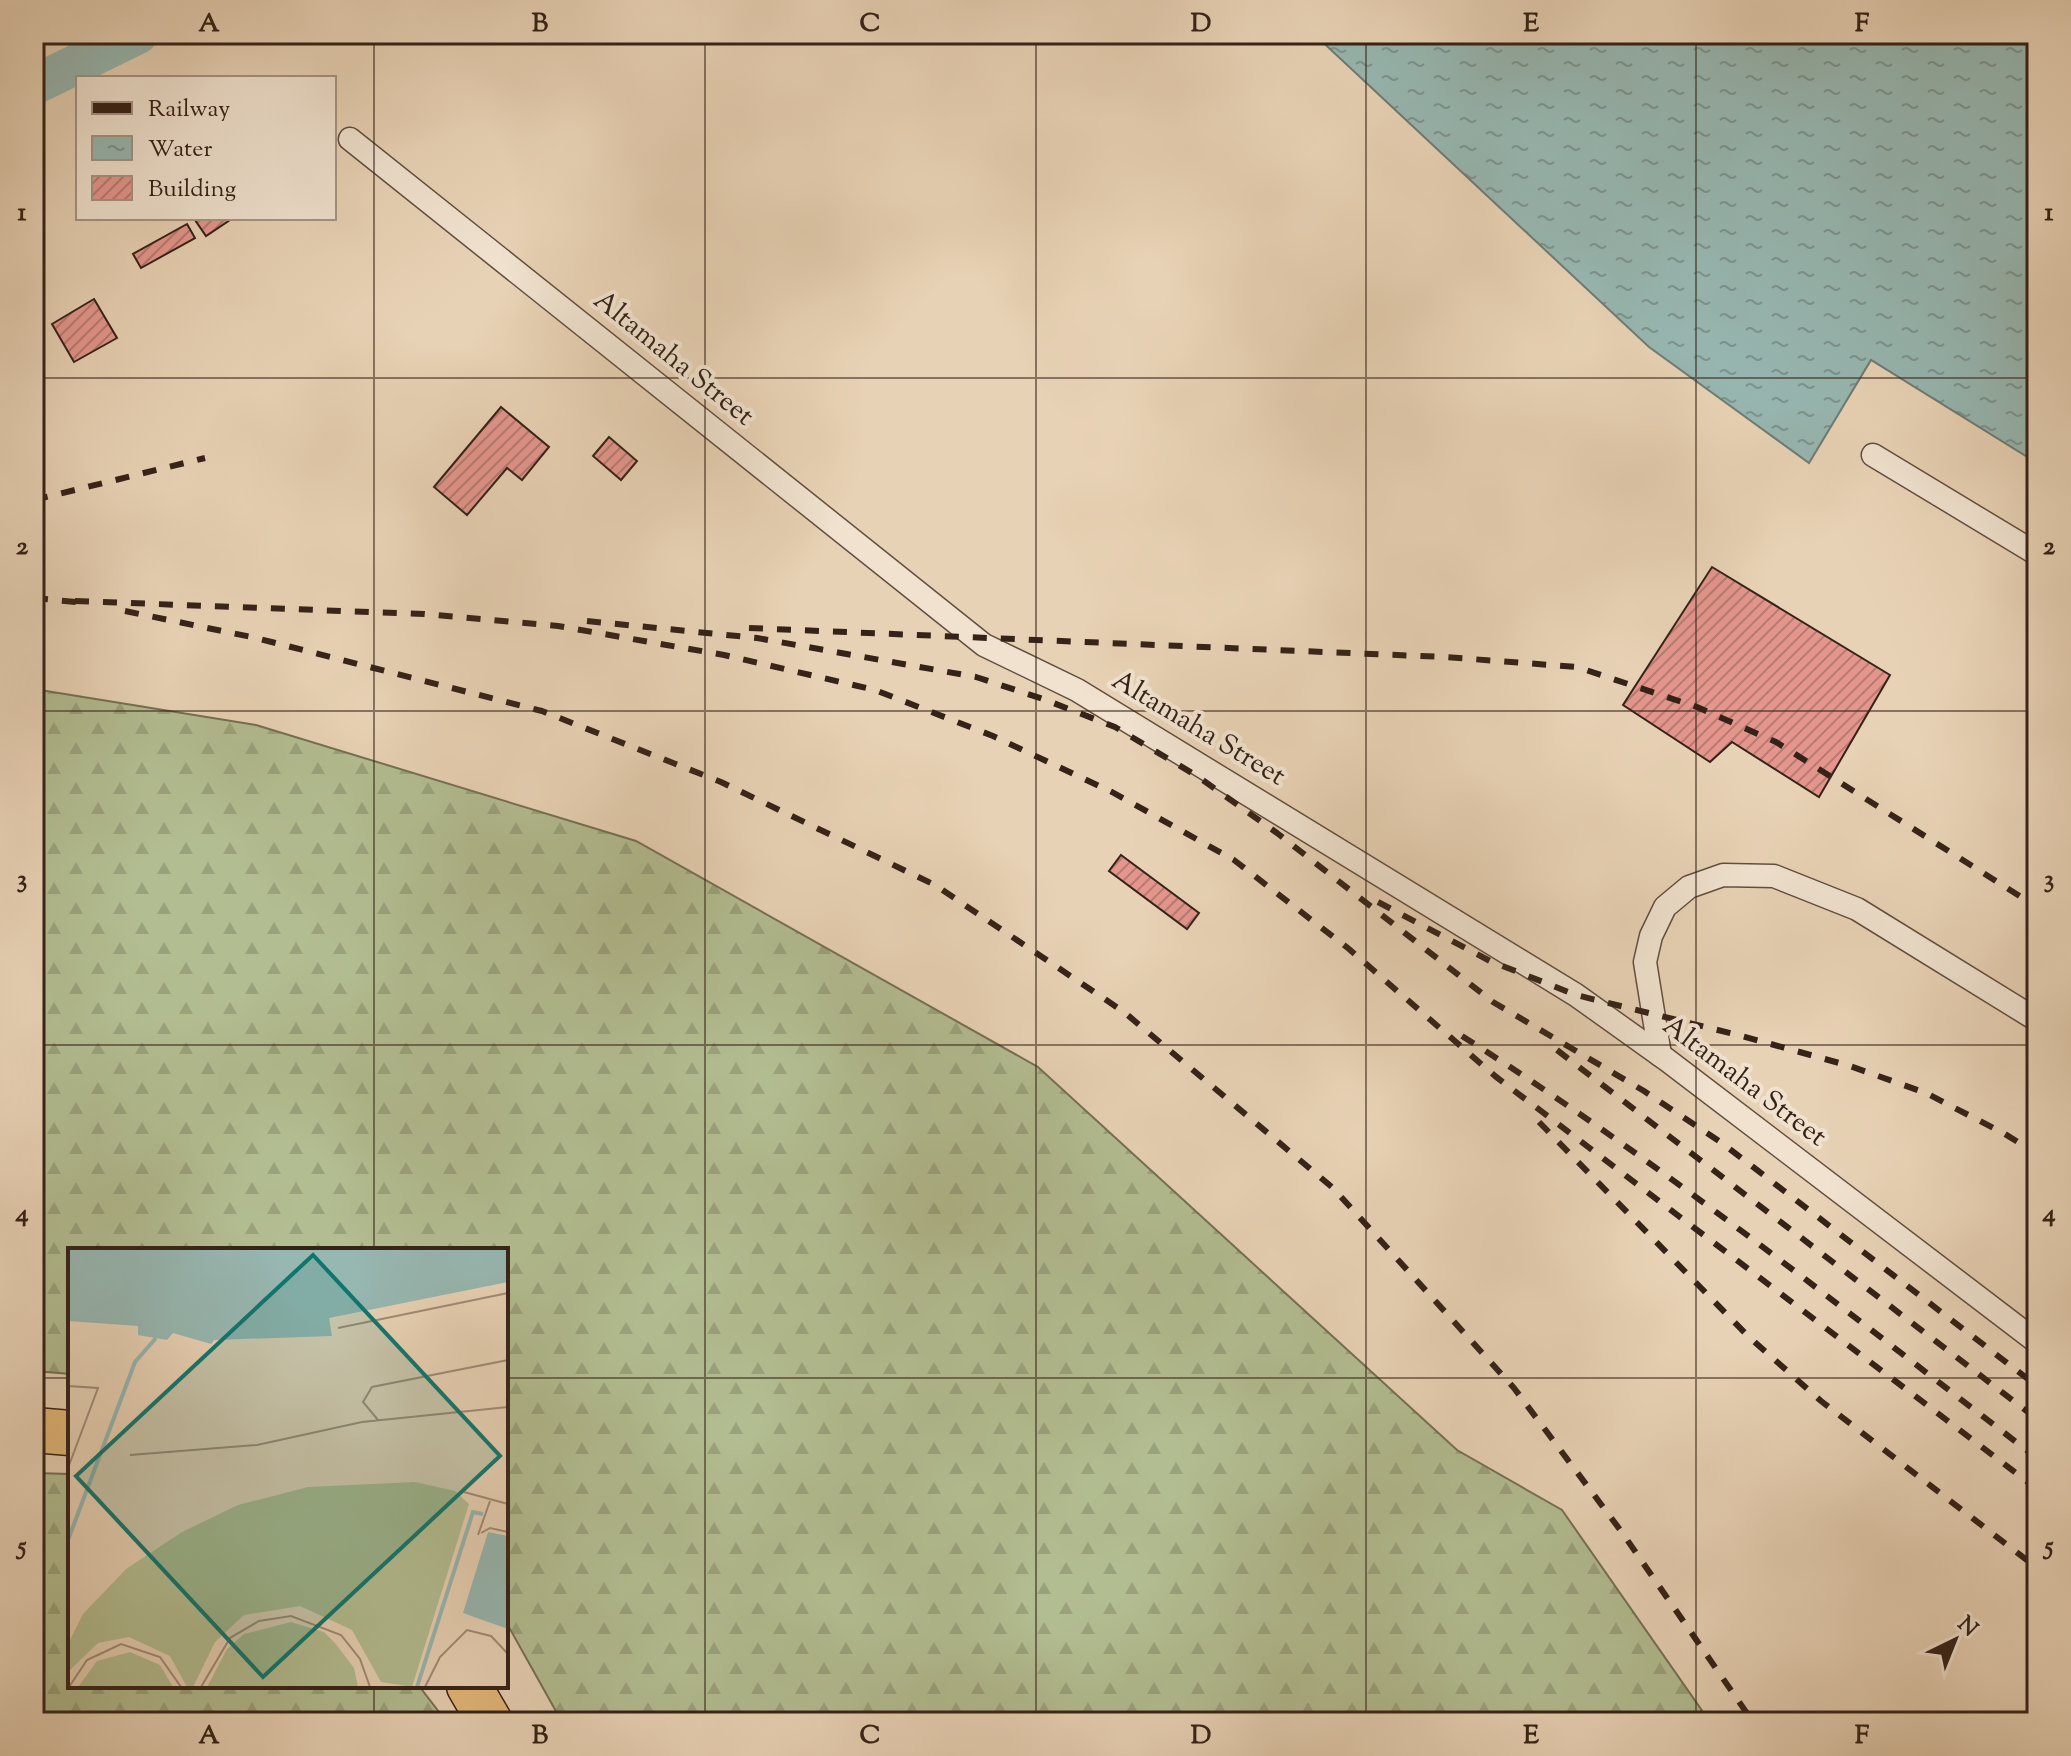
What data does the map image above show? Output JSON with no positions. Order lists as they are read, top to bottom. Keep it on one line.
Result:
{"streets":{"lane":["Altamaha Street"]},"legend":["Railway","Water","Building"],"north":"top right","grid":{"columns":["A","B","C","D","E","F"],"rows":["1","2","3","4","5"]}}
